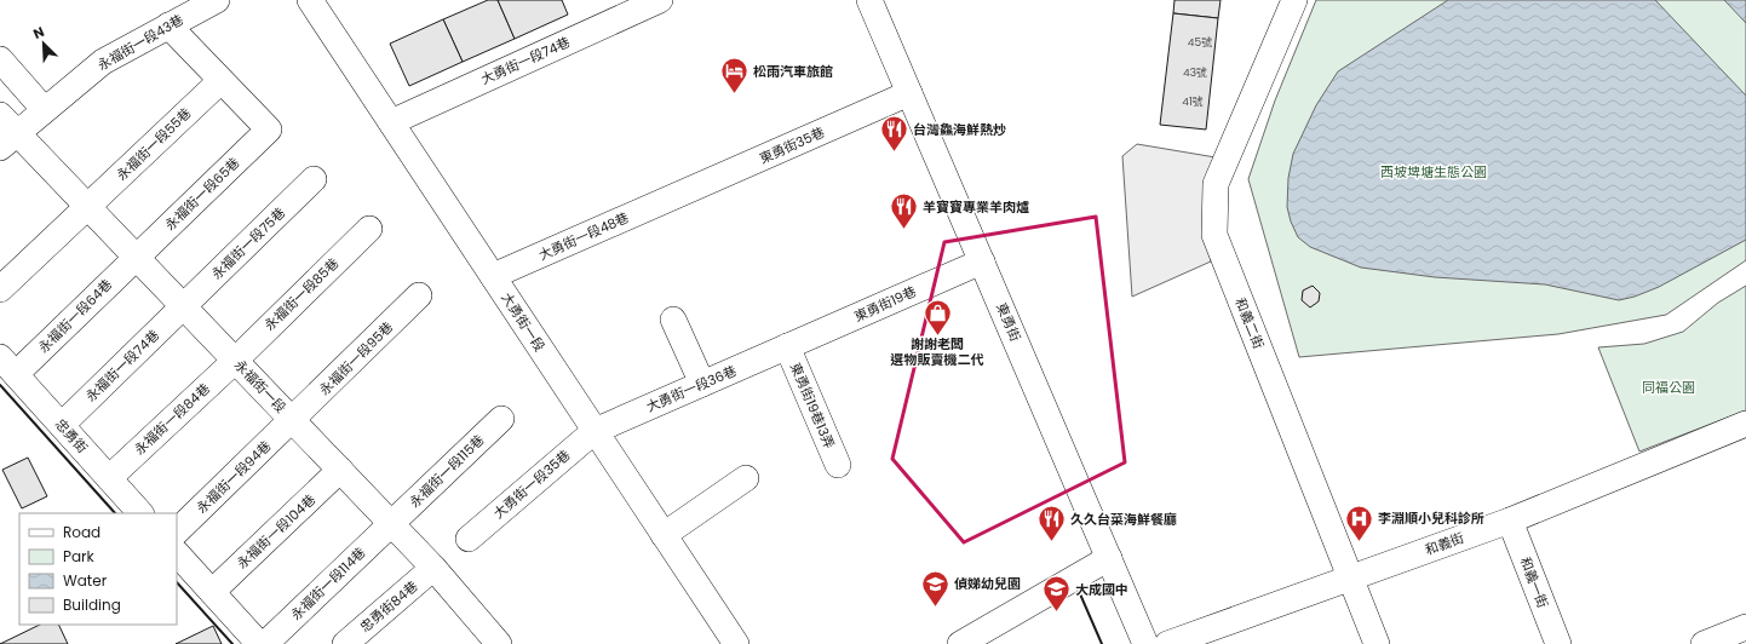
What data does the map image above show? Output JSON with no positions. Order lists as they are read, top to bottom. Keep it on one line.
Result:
{"streets":{"street":["永福街一段43巷","大勇街一段74巷","永福街一段55巷","東勇街35巷","永福街一段65巷","大勇街一段48巷","永福街一段75巷","永福街一段85巷","東勇街19巷","永福街一段64巷","大勇街一段","東勇街","和義二街","永福街一段95巷","永福街一段74巷","永福街一段","大勇街一段36巷","東勇街19巷13弄","永福街一段84巷","忠勇街","永福街一段115巷","永福街一段94巷","大勇街一段35巷","永福街一段104巷","和義街","和義一街","永福街一段114巷","忠勇街84巷"]},"crossings":[["永福街一段43巷","永福街一段"],["大勇街一段74巷","大勇街一段"],["永福街一段55巷","永福街一段65巷"],["永福街一段55巷","永福街一段"],["東勇街35巷","大勇街一段48巷"],["東勇街35巷","東勇街"],["永福街一段65巷","永福街一段64巷"],["永福街一段65巷","永福街一段"],["大勇街一段48巷","大勇街一段"],["永福街一段75巷","永福街一段74巷"],["永福街一段75巷","永福街一段"],["永福街一段85巷","永福街一段"],["永福街一段85巷","永福街一段84巷"],["東勇街19巷","東勇街"],["東勇街19巷","大勇街一段36巷"],["東勇街19巷","東勇街19巷13弄"],["永福街一段64巷","永福街一段"],["永福街一段64巷","忠勇街"],["大勇街一段","大勇街一段36巷"],["大勇街一段","大勇街一段35巷"],["和義二街","和義街"],["永福街一段95巷","永福街一段"],["永福街一段95巷","永福街一段94巷"],["永福街一段74巷","永福街一段"],["永福街一段74巷","忠勇街"],["永福街一段","永福街一段84巷"],["永福街一段","永福街一段115巷"],["永福街一段","永福街一段94巷"],["永福街一段","永福街一段104巷"],["永福街一段","永福街一段114巷"],["永福街一段","忠勇街84巷"],["大勇街一段36巷","東勇街19巷13弄"],["大勇街一段36巷","大勇街一段35巷"],["永福街一段84巷","忠勇街"],["永福街一段115巷","永福街一段114巷"],["和義街","和義一街"]],"parks":["西坡埤塘生態公園","同福公園"],"places":{"hotel":["松雨汽車旅館"],"restaurant":["台灣鱻海鮮熱炒","羊寶寶專業羊肉爐","久久台菜海鮮餐廳"],"shop":["謝謝老闆 選物販賣機二代"],"hospital":["李淵順小兒科診所"],"school or university":["偵娣幼兒園","大成國中"]},"house_numbers":["45號","43號","41號"],"legend":["Road","Park","Water","Building"],"north":"top left"}
